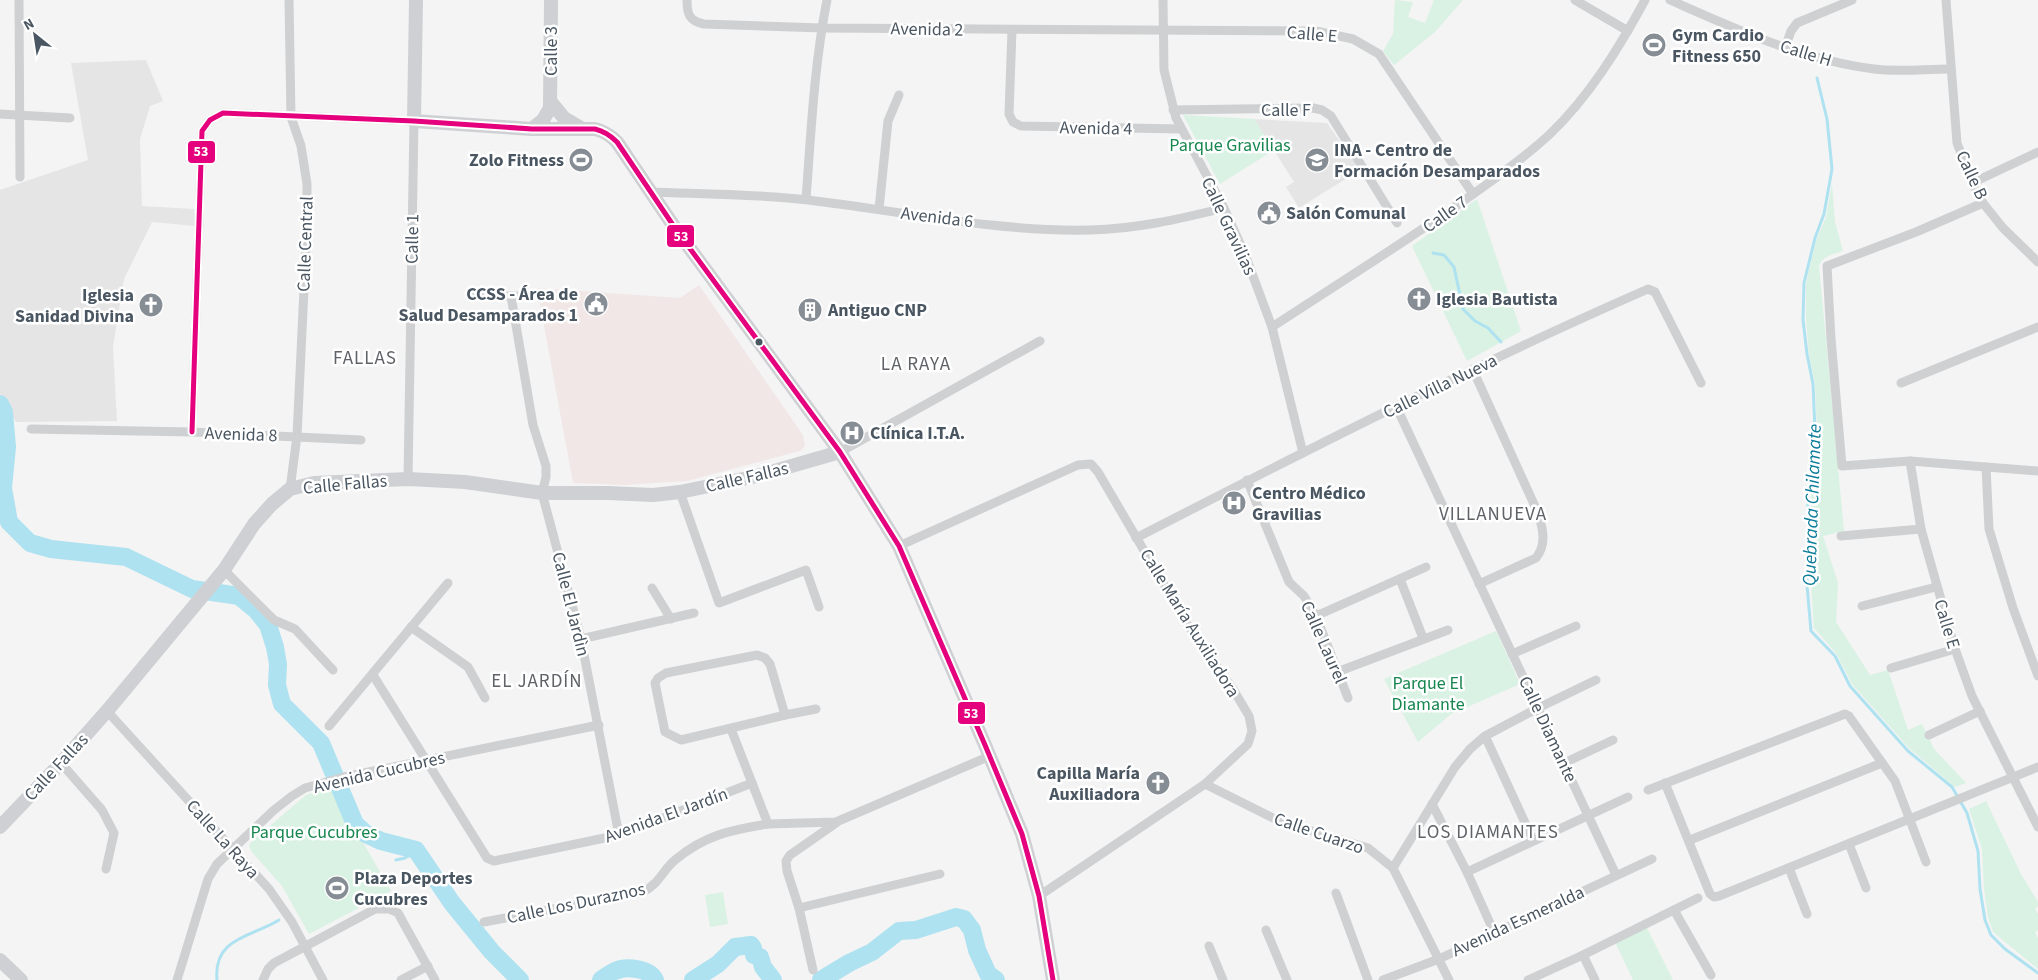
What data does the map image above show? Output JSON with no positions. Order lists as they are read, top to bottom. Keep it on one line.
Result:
{"streets":{"main road":["Calle 3","Calle 1","Calle Fallas"],"street":["Avenida 2","Calle E","Calle H","Calle F","Avenida 4","Calle B","Calle 7","Avenida 6","Calle Gravilias","Calle Central","Calle Villa Nueva","Avenida 8","Calle El Jardìn","Calle María Auxiliadora","Calle Laurel","Calle Diamante","Avenida Cucubres","Avenida El Jardín","Calle Cuarzo","Calle La Raya","Calle Los Duraznos","Avenida Esmeralda"]},"crossings":[["Avenida 2","Calle E"],["Avenida 2","Avenida 4"],["Avenida 2","Calle Gravilias"],["Calle E","Calle 7"],["Calle E","Calle Gravilias"],["Calle H","Calle B"],["Calle F","Calle Gravilias"],["Avenida 4","Calle Gravilias"],["Calle 7","Calle Gravilias"],["Avenida 6","Calle Gravilias"],["Calle Gravilias","Calle Villa Nueva"],["Calle 1","Calle Fallas"],["Calle Central","Avenida 8"],["Calle Central","Calle Fallas"],["Calle Villa Nueva","Calle María Auxiliadora"],["Calle Villa Nueva","Calle Laurel"],["Calle Villa Nueva","Calle Diamante"],["Calle Fallas","Calle El Jardìn"],["Calle Fallas","Calle La Raya"],["Calle El Jardìn","Avenida Cucubres"],["Calle El Jardìn","Avenida El Jardín"],["Calle María Auxiliadora","Calle Cuarzo"],["Calle Diamante","Avenida Esmeralda"],["Avenida Cucubres","Avenida El Jardín"],["Avenida Cucubres","Calle La Raya"],["Calle Cuarzo","Avenida Esmeralda"]],"districts":["FALLAS","LA RAYA","VILLANUEVA","EL JARDÍN","LOS DIAMANTES"],"water":["Quebrada Chilamate"],"parks":["Parque Gravilias","Parque El Diamante","Parque Cucubres"],"places":{"sports":["Gym Cardio Fitness 650","Zolo Fitness","Plaza Deportes Cucubres"],"school or university":["INA - Centro de Formación Desamparados"],"public building":["Salón Comunal","CCSS - Área de Salud Desamparados 1"],"church":["Iglesia Bautista","Iglesia Sanidad Divina","Capilla María Auxiliadora"],"building":["Antiguo CNP"],"hospital":["Clínica I.T.A.","Centro Médico Gravilias"]},"lines":["transit line 53"],"north":"top left"}
